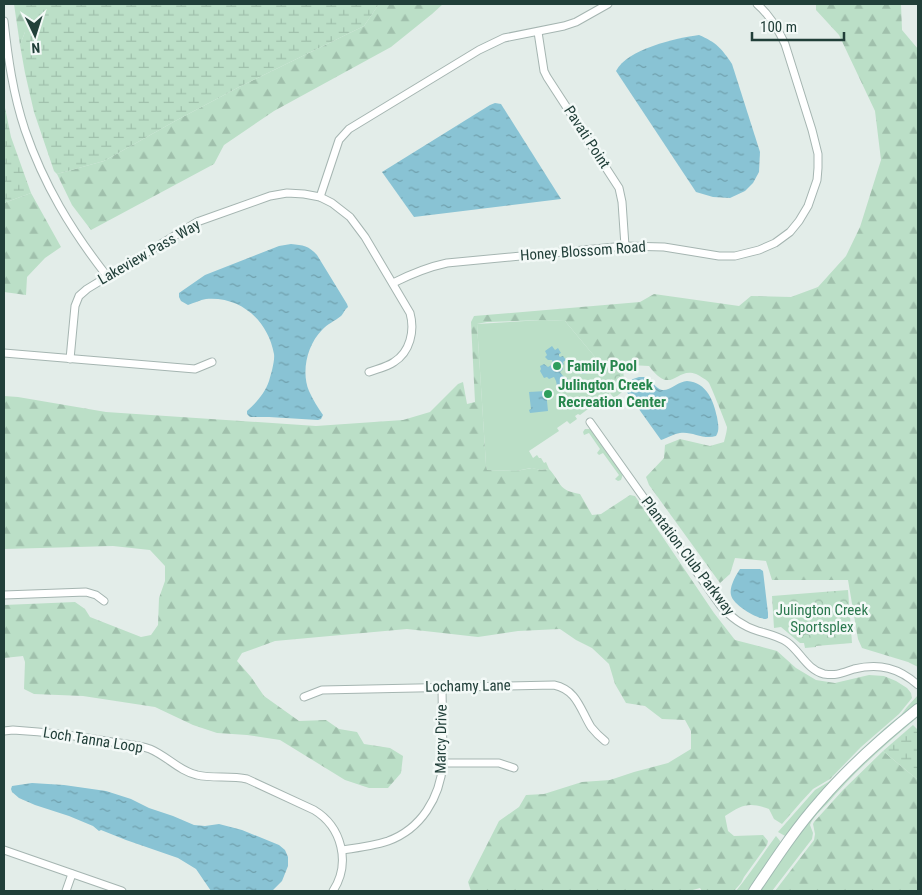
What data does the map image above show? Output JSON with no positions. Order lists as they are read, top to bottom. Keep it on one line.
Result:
{"streets":{"street":["Pavati Point","Honey Blossom Road","Lakeview Pass Way","Plantation Club Parkway","Lochamy Lane","Marcy Drive","Loch Tanna Loop"]},"crossings":[["Pavati Point","Honey Blossom Road"],["Honey Blossom Road","Lakeview Pass Way"],["Lochamy Lane","Marcy Drive"],["Marcy Drive","Loch Tanna Loop"]],"parks":["Julington Creek Sportsplex"],"places":["Family Pool","Julington Creek Recreation Center"],"scale_bar":"100 m","north":"bottom"}
